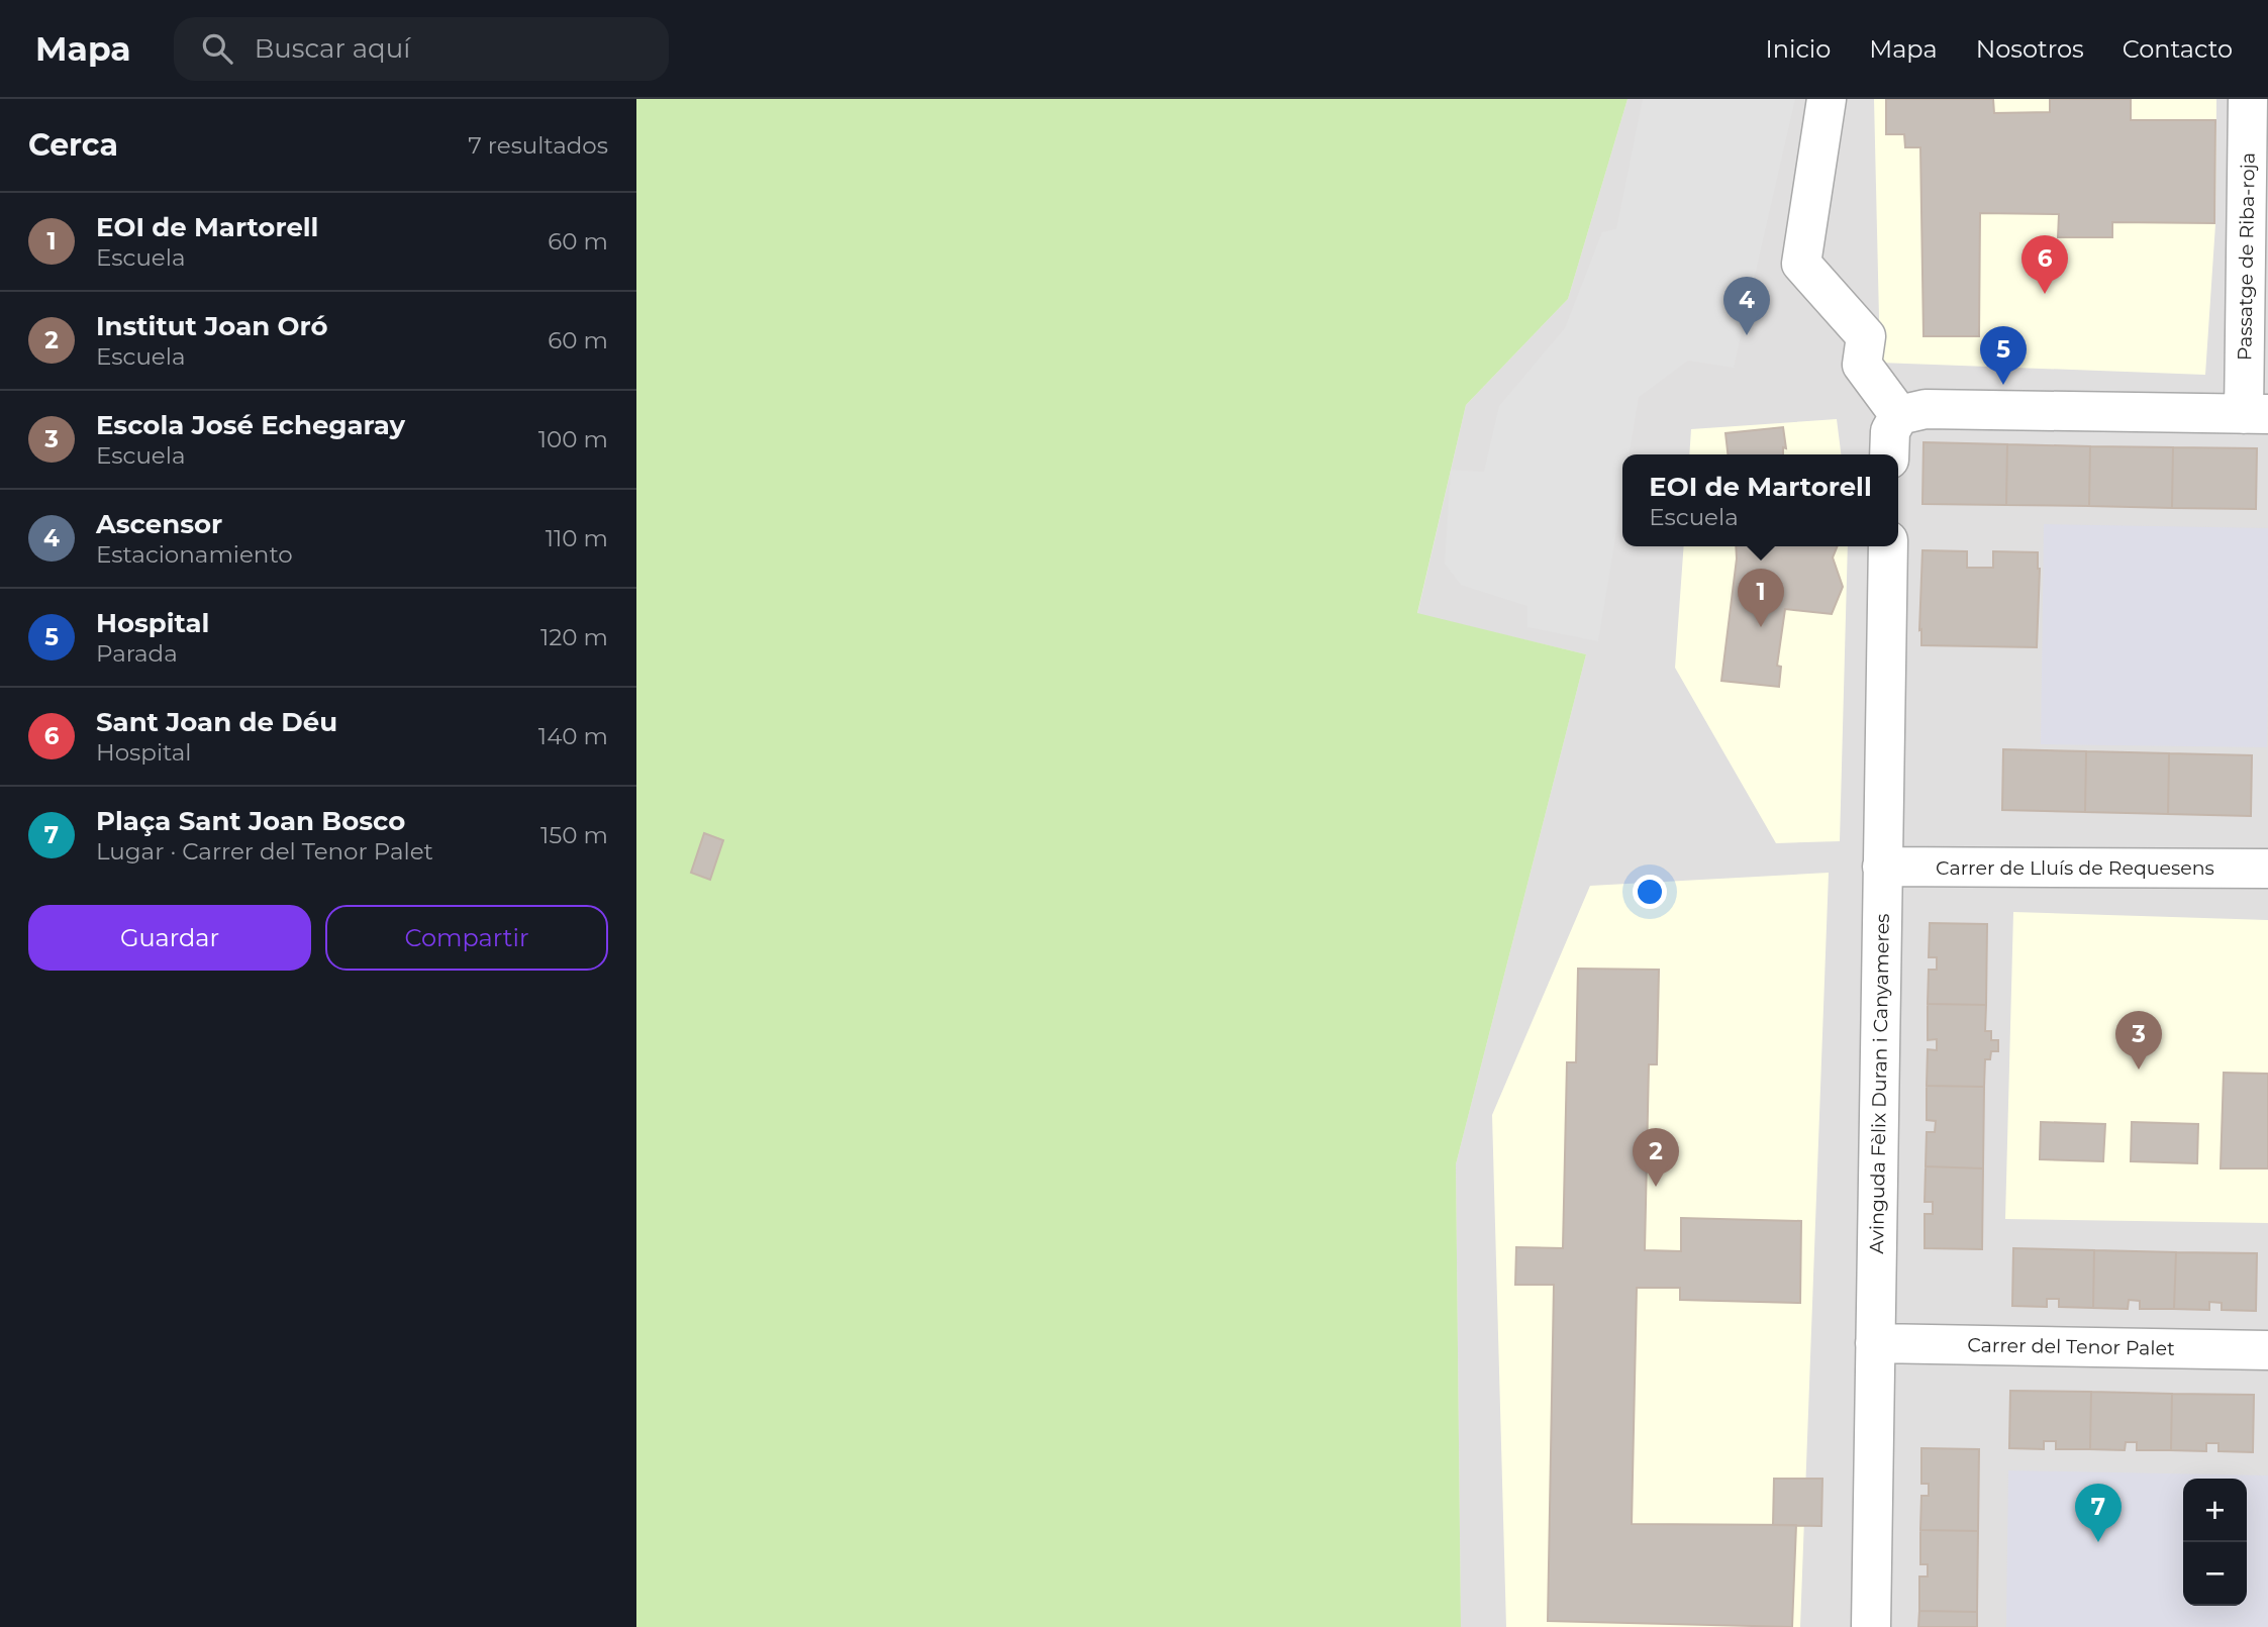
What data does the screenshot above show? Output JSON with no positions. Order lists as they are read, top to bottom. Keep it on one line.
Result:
{"streets":{"street":["Passatge de Riba-roja","Carrer de Lluís de Requesens","Avinguda Fèlix Duran i Canyameres","Carrer del Tenor Palet"]},"crossings":[["Carrer de Lluís de Requesens","Avinguda Fèlix Duran i Canyameres"],["Avinguda Fèlix Duran i Canyameres","Carrer del Tenor Palet"]],"page":{"header":"Mapa","search":"Buscar aquí","nav":["Inicio","Mapa","Nosotros","Contacto"],"heading":["Cerca","7 resultados"],"list":[{"mark":"1","name":"EOI de Martorell","note":"Escuela","value":"60 m"},{"mark":"2","name":"Institut Joan Oró","note":"Escuela","value":"60 m"},{"mark":"3","name":"Escola José Echegaray","note":"Escuela","value":"100 m"},{"mark":"4","name":"Ascensor","note":"Estacionamiento","value":"110 m"},{"mark":"5","name":"Hospital","note":"Parada","value":"120 m"},{"mark":"6","name":"Sant Joan de Déu","note":"Hospital","value":"140 m"},{"mark":"7","name":"Plaça Sant Joan Bosco","note":"Lugar · Carrer del Tenor Palet","value":"150 m"}],"pins":["6","4","5","1","3","2","7"],"popup":["EOI de Martorell","Escuela"],"buttons":["Guardar","Compartir"],"map_buttons":["+","−"]}}
